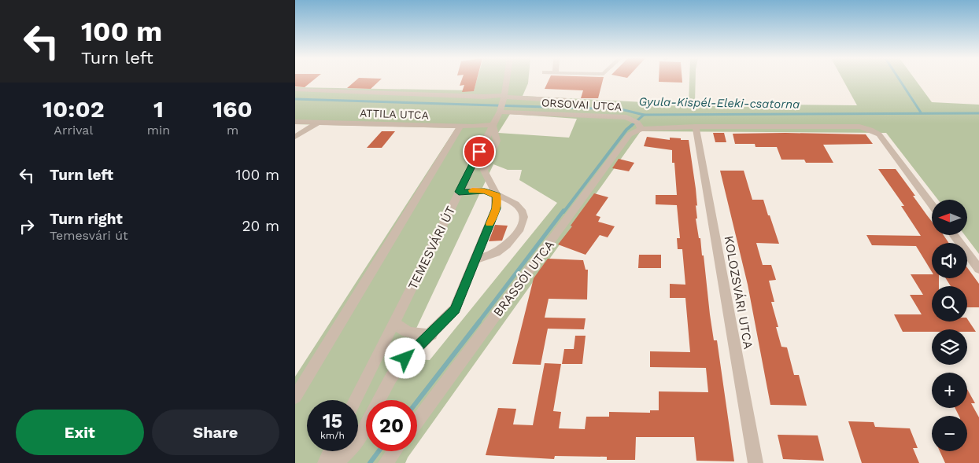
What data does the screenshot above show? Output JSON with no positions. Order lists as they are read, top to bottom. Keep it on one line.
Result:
{"streets":{"street":["ORSOVAI UTCA","ATTILA UTCA","TEMESVÁRI ÚT","BRASSÓI UTCA","KOLOZSVÁRI UTCA"]},"crossings":[["ORSOVAI UTCA","TEMESVÁRI ÚT"],["ORSOVAI UTCA","BRASSÓI UTCA"],["ORSOVAI UTCA","KOLOZSVÁRI UTCA"],["ATTILA UTCA","TEMESVÁRI ÚT"]],"water":["Gyula-Kispél-Eleki-csatorna"],"north":"left","page":{"turn":["100 m","Turn left"],"eta":["10:02","Arrival","1","min","160","m"],"list":[{"name":"Turn left","value":"100 m"},{"name":"Turn right","note":"Temesvári út","value":"20 m"}],"map_buttons":["+","−"],"speed":"15 km/h","limit":"20","buttons":["Exit","Share"]}}
